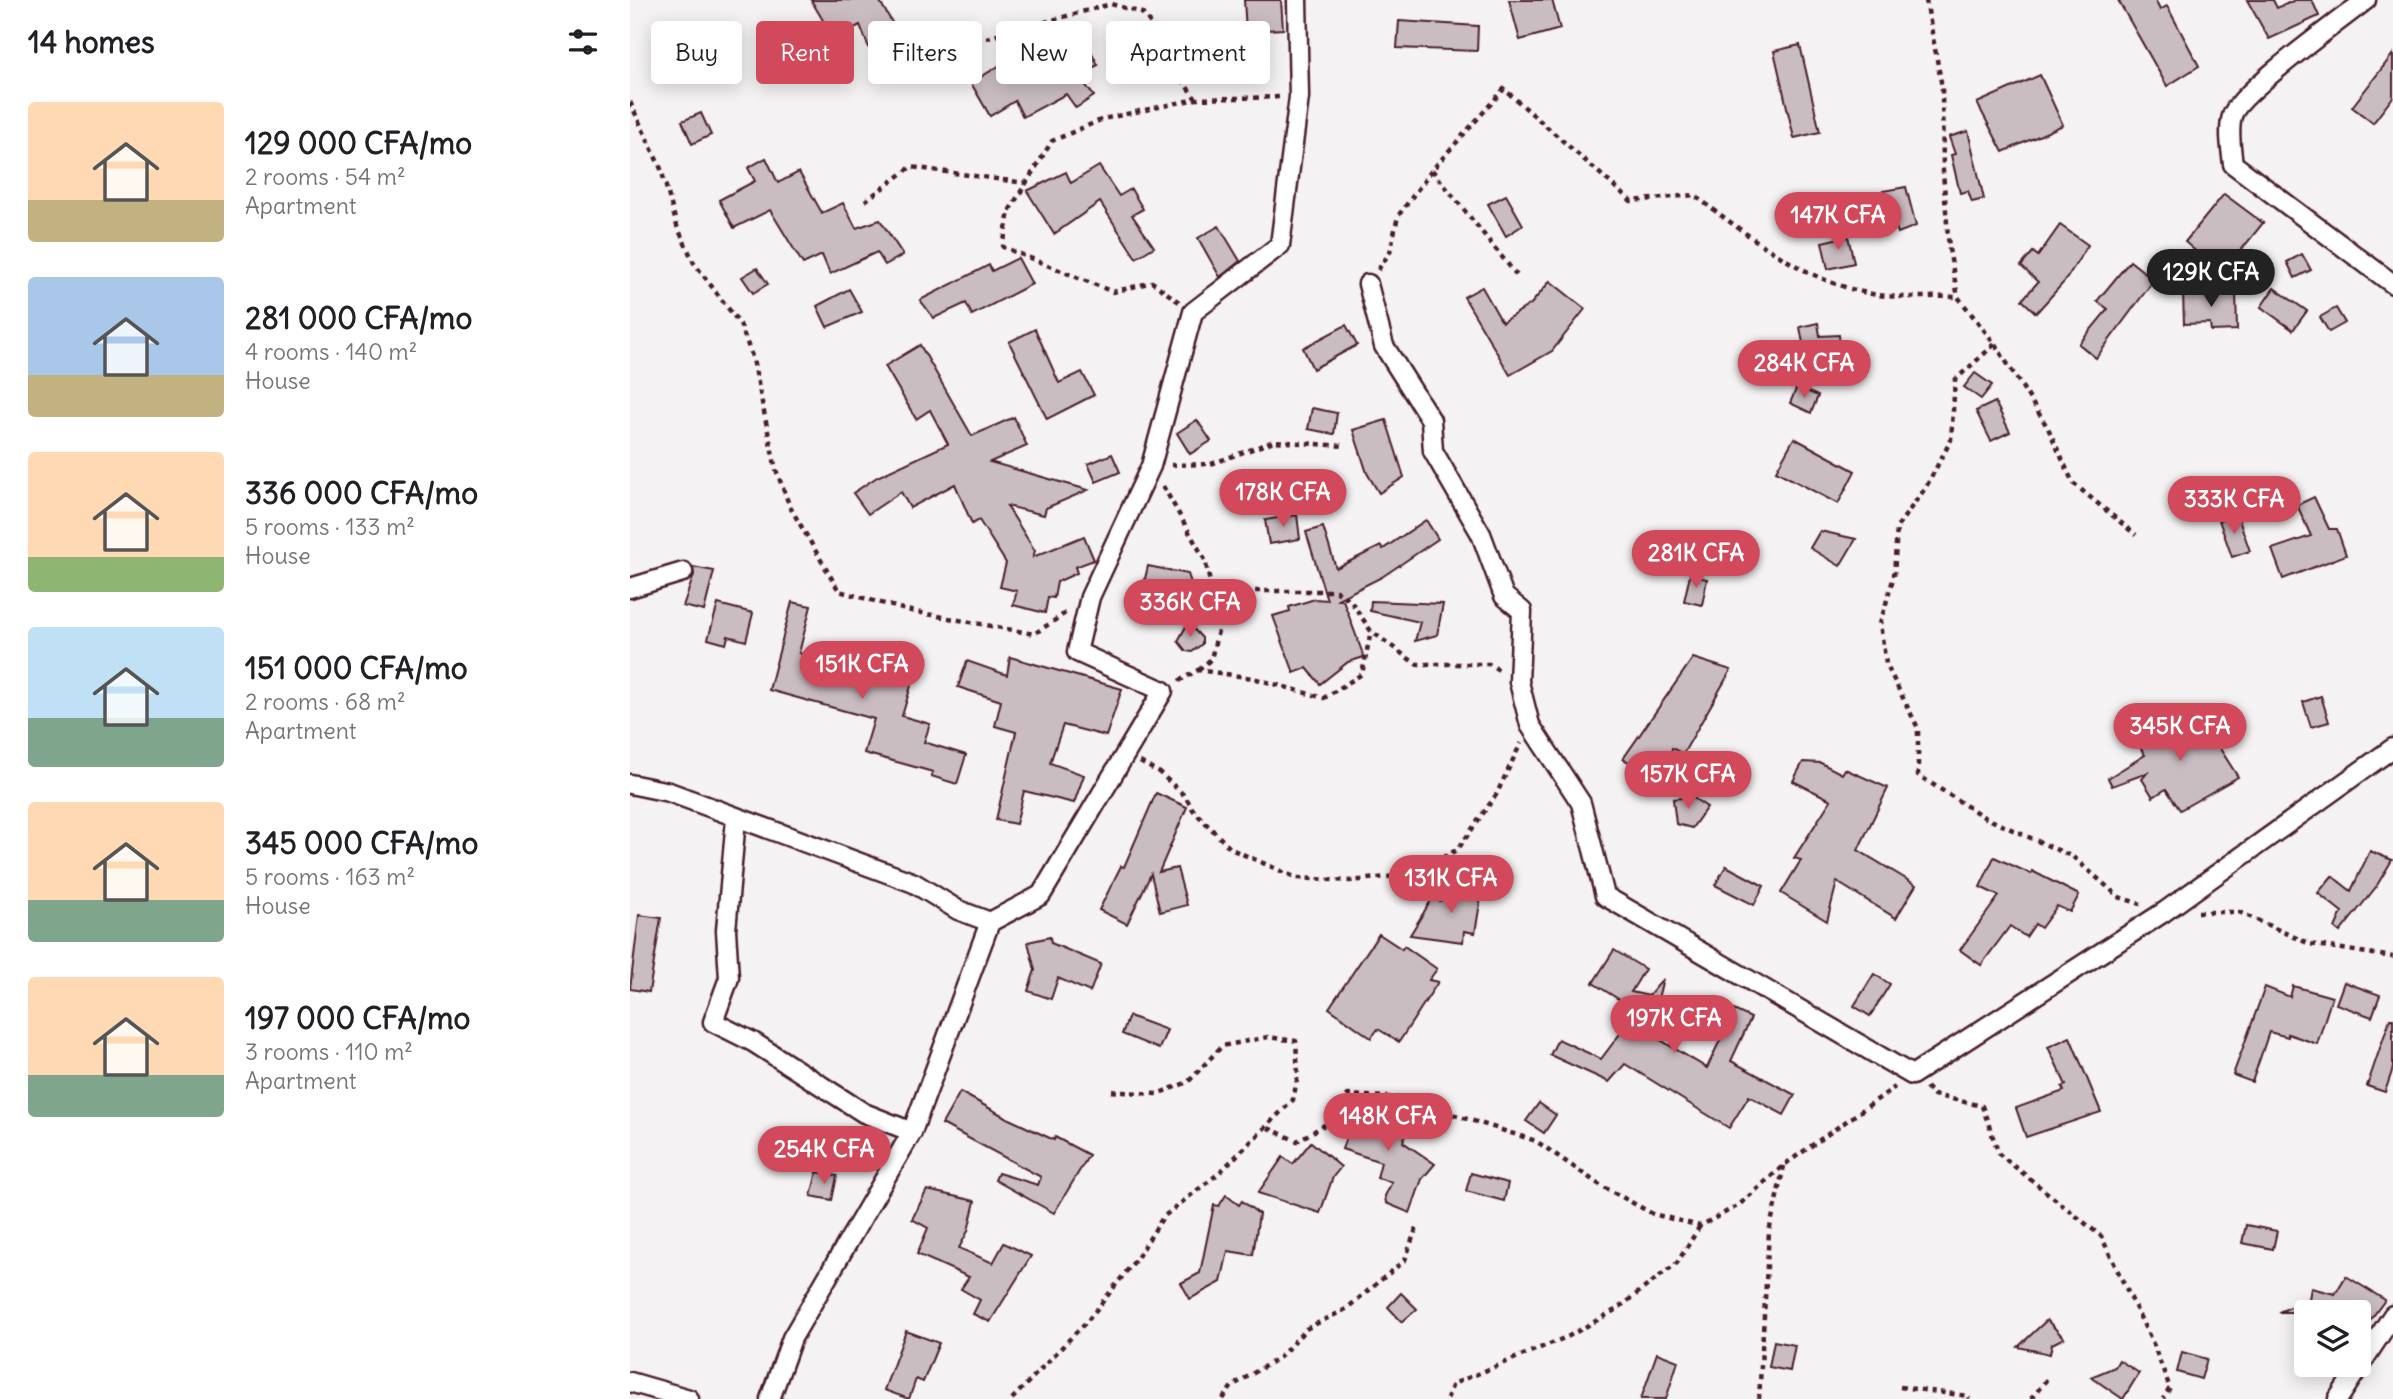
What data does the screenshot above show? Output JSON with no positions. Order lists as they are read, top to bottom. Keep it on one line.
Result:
{"page":{"heading":"14 homes","chip":["Buy","Rent","Filters","New","Apartment"],"list":[{"name":"129 000 CFA/mo","note":"2 rooms · 54 m² · Apartment"},{"name":"281 000 CFA/mo","note":"4 rooms · 140 m² · House"},{"name":"336 000 CFA/mo","note":"5 rooms · 133 m² · House"},{"name":"151 000 CFA/mo","note":"2 rooms · 68 m² · Apartment"},{"name":"345 000 CFA/mo","note":"5 rooms · 163 m² · House"},{"name":"197 000 CFA/mo","note":"3 rooms · 110 m² · Apartment"}],"price":["147K CFA","129K CFA","284K CFA","178K CFA","333K CFA","281K CFA","336K CFA","151K CFA","345K CFA","157K CFA","131K CFA","197K CFA","148K CFA","254K CFA"]}}
